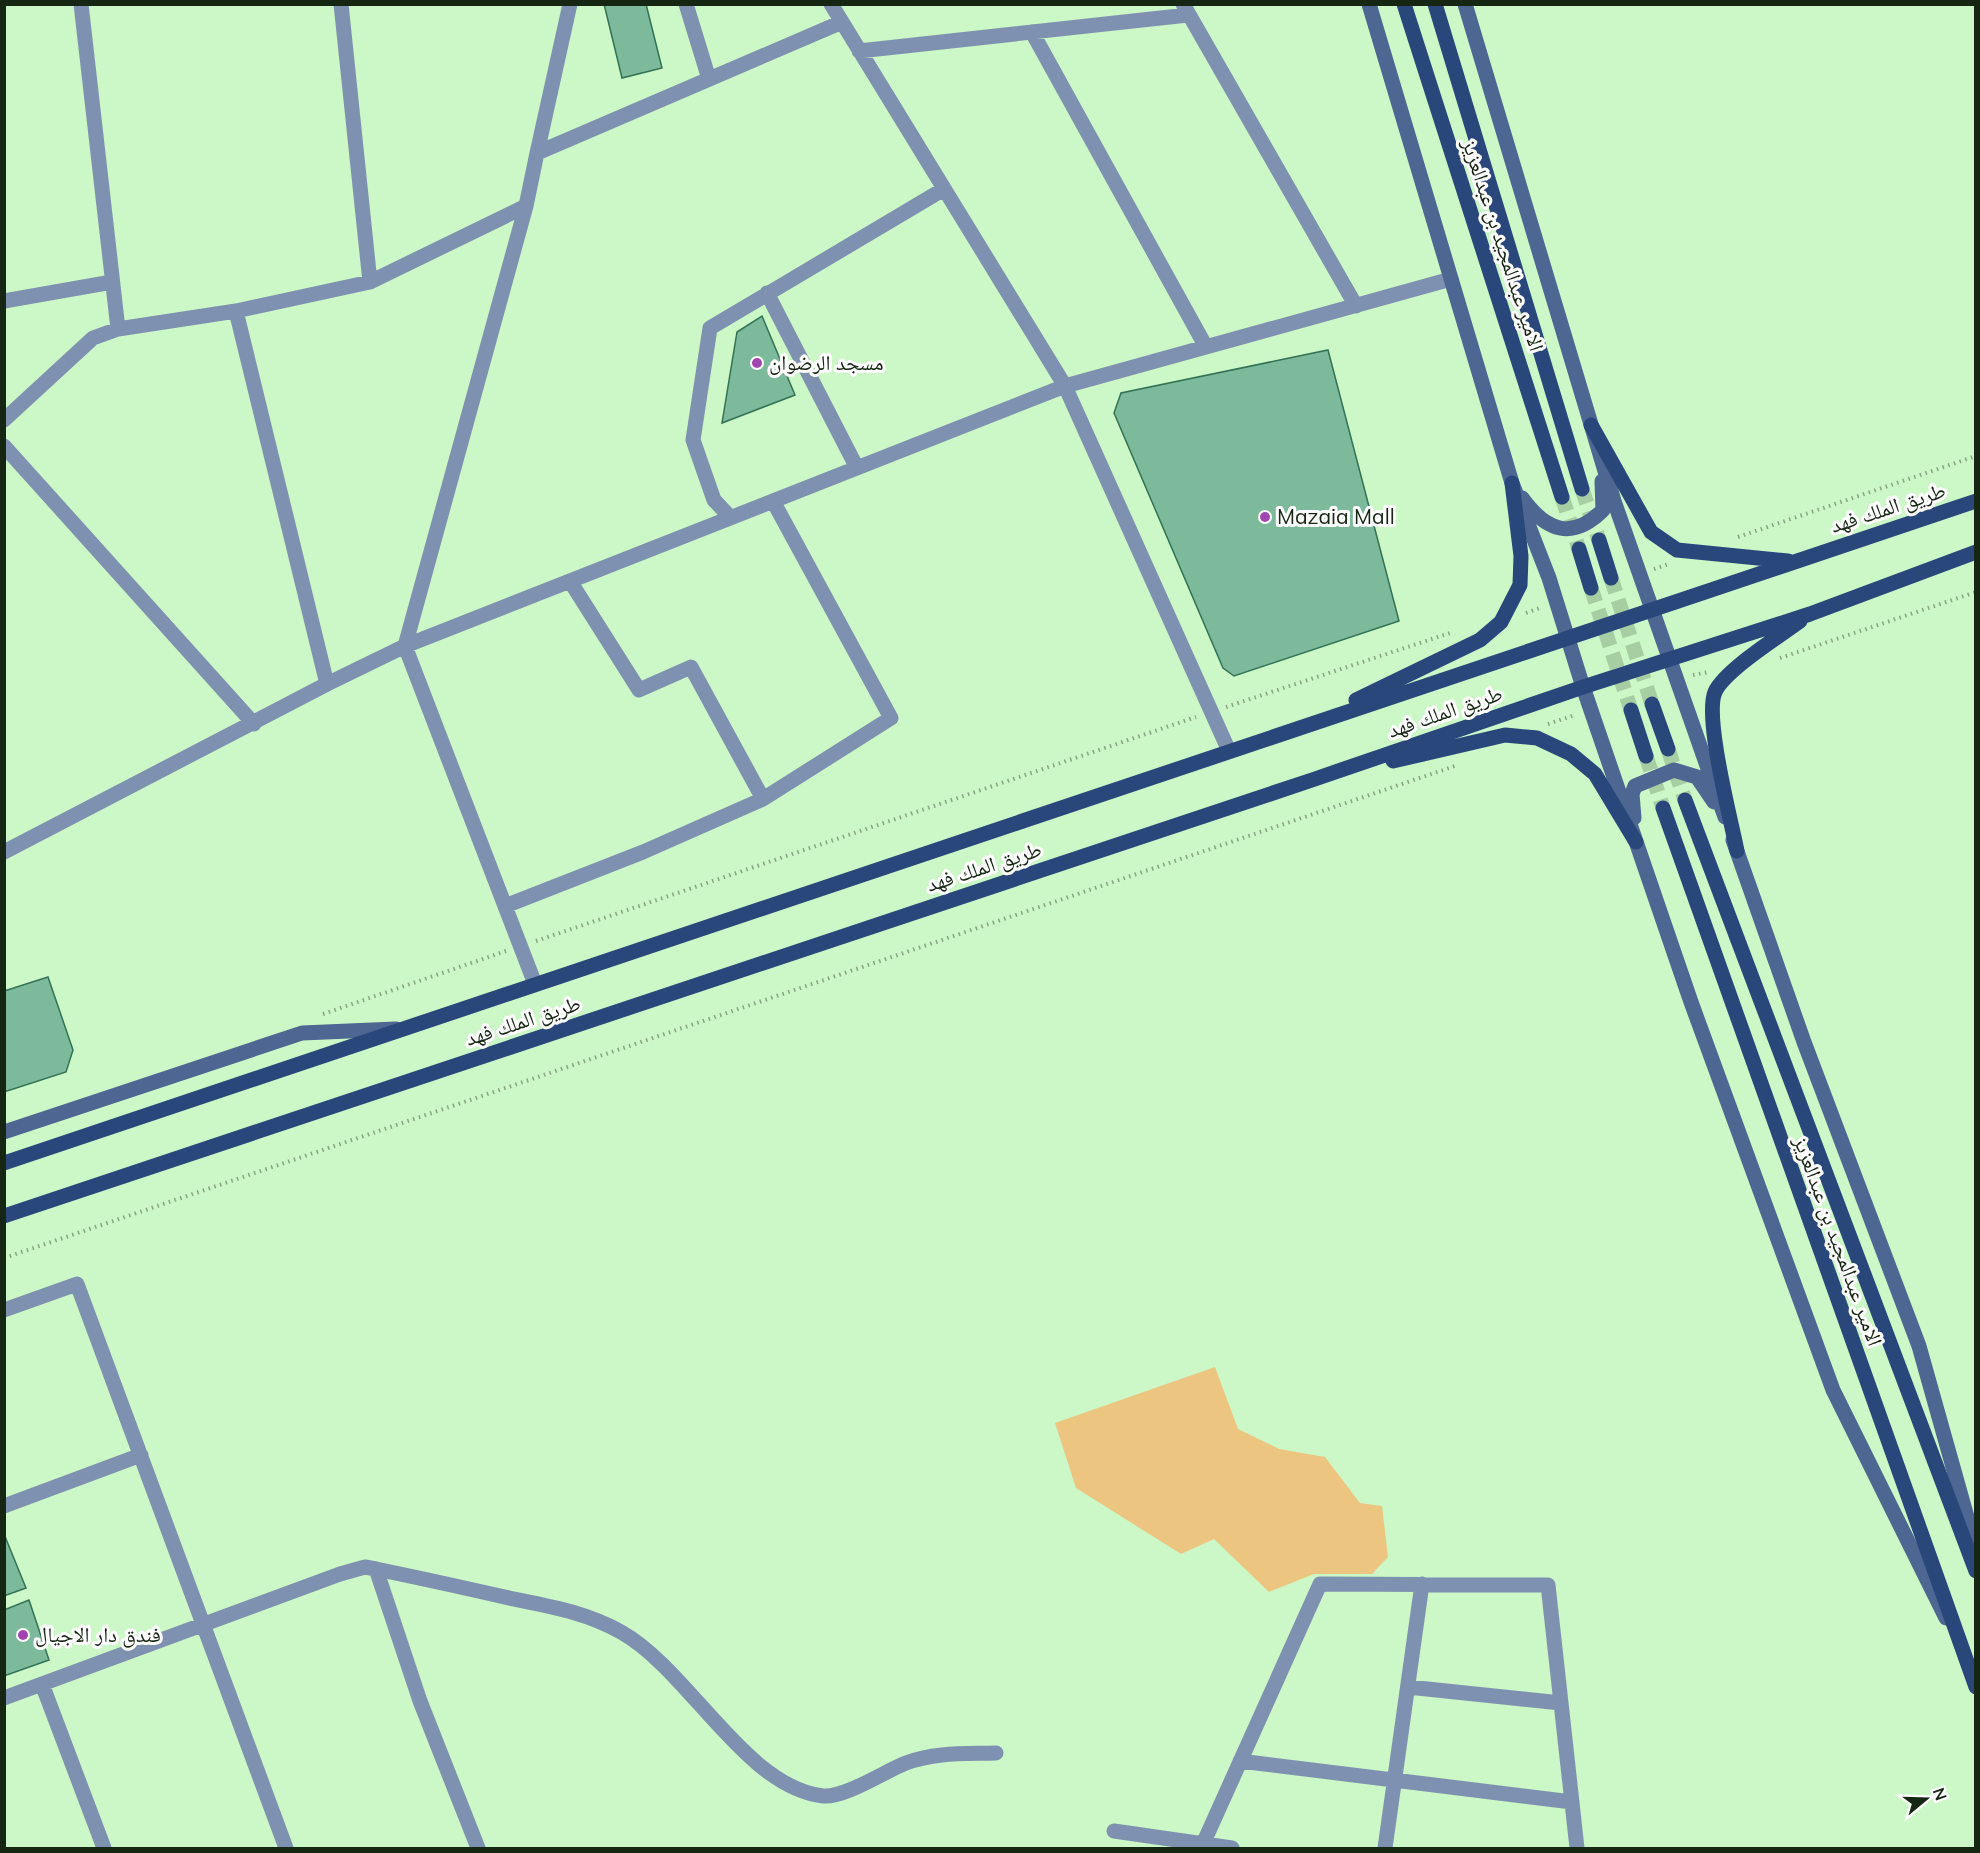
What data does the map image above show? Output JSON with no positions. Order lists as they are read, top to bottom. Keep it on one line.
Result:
{"streets":{"main road":["الامير عبدالمجيد بن عبدالعزيز","طريق الملك فهد"]},"places":["مسجد الرضوان","Mazaia Mall","فندق دار الاجيال"],"north":"right"}
